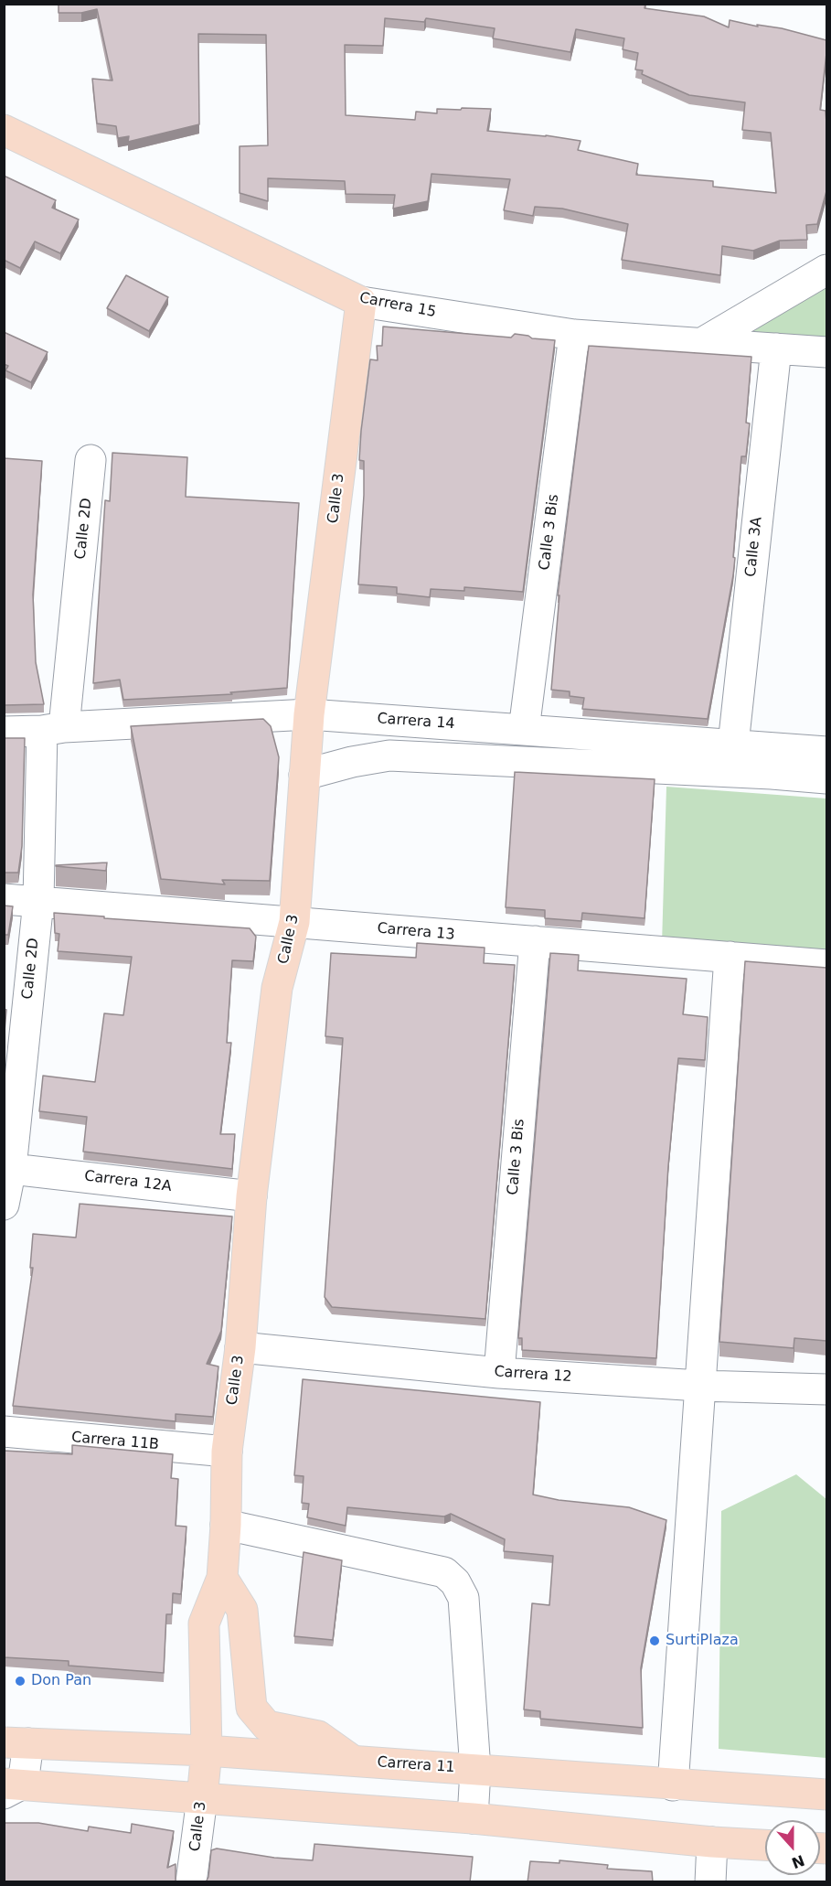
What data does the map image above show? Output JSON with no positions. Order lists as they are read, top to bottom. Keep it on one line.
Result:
{"streets":{"main road":["Carrera 15","Calle 3","Carrera 11"],"street":["Calle 2D","Calle 3 Bis","Calle 3A","Carrera 14","Carrera 13","Carrera 12A","Carrera 12","Carrera 11B"]},"crossings":[["Carrera 15","Calle 3"],["Carrera 15","Calle 3 Bis"],["Carrera 15","Calle 3A"],["Calle 3","Carrera 14"],["Calle 3","Carrera 13"],["Calle 3","Carrera 12A"],["Calle 3","Carrera 12"],["Calle 3","Carrera 11B"],["Calle 3","Carrera 11"],["Calle 2D","Carrera 14"],["Calle 2D","Carrera 13"],["Calle 2D","Carrera 12A"],["Calle 3 Bis","Carrera 14"],["Calle 3 Bis","Carrera 13"],["Calle 3 Bis","Carrera 12"],["Calle 3A","Carrera 14"]],"places":["SurtiPlaza","Don Pan"],"north":"bottom"}
